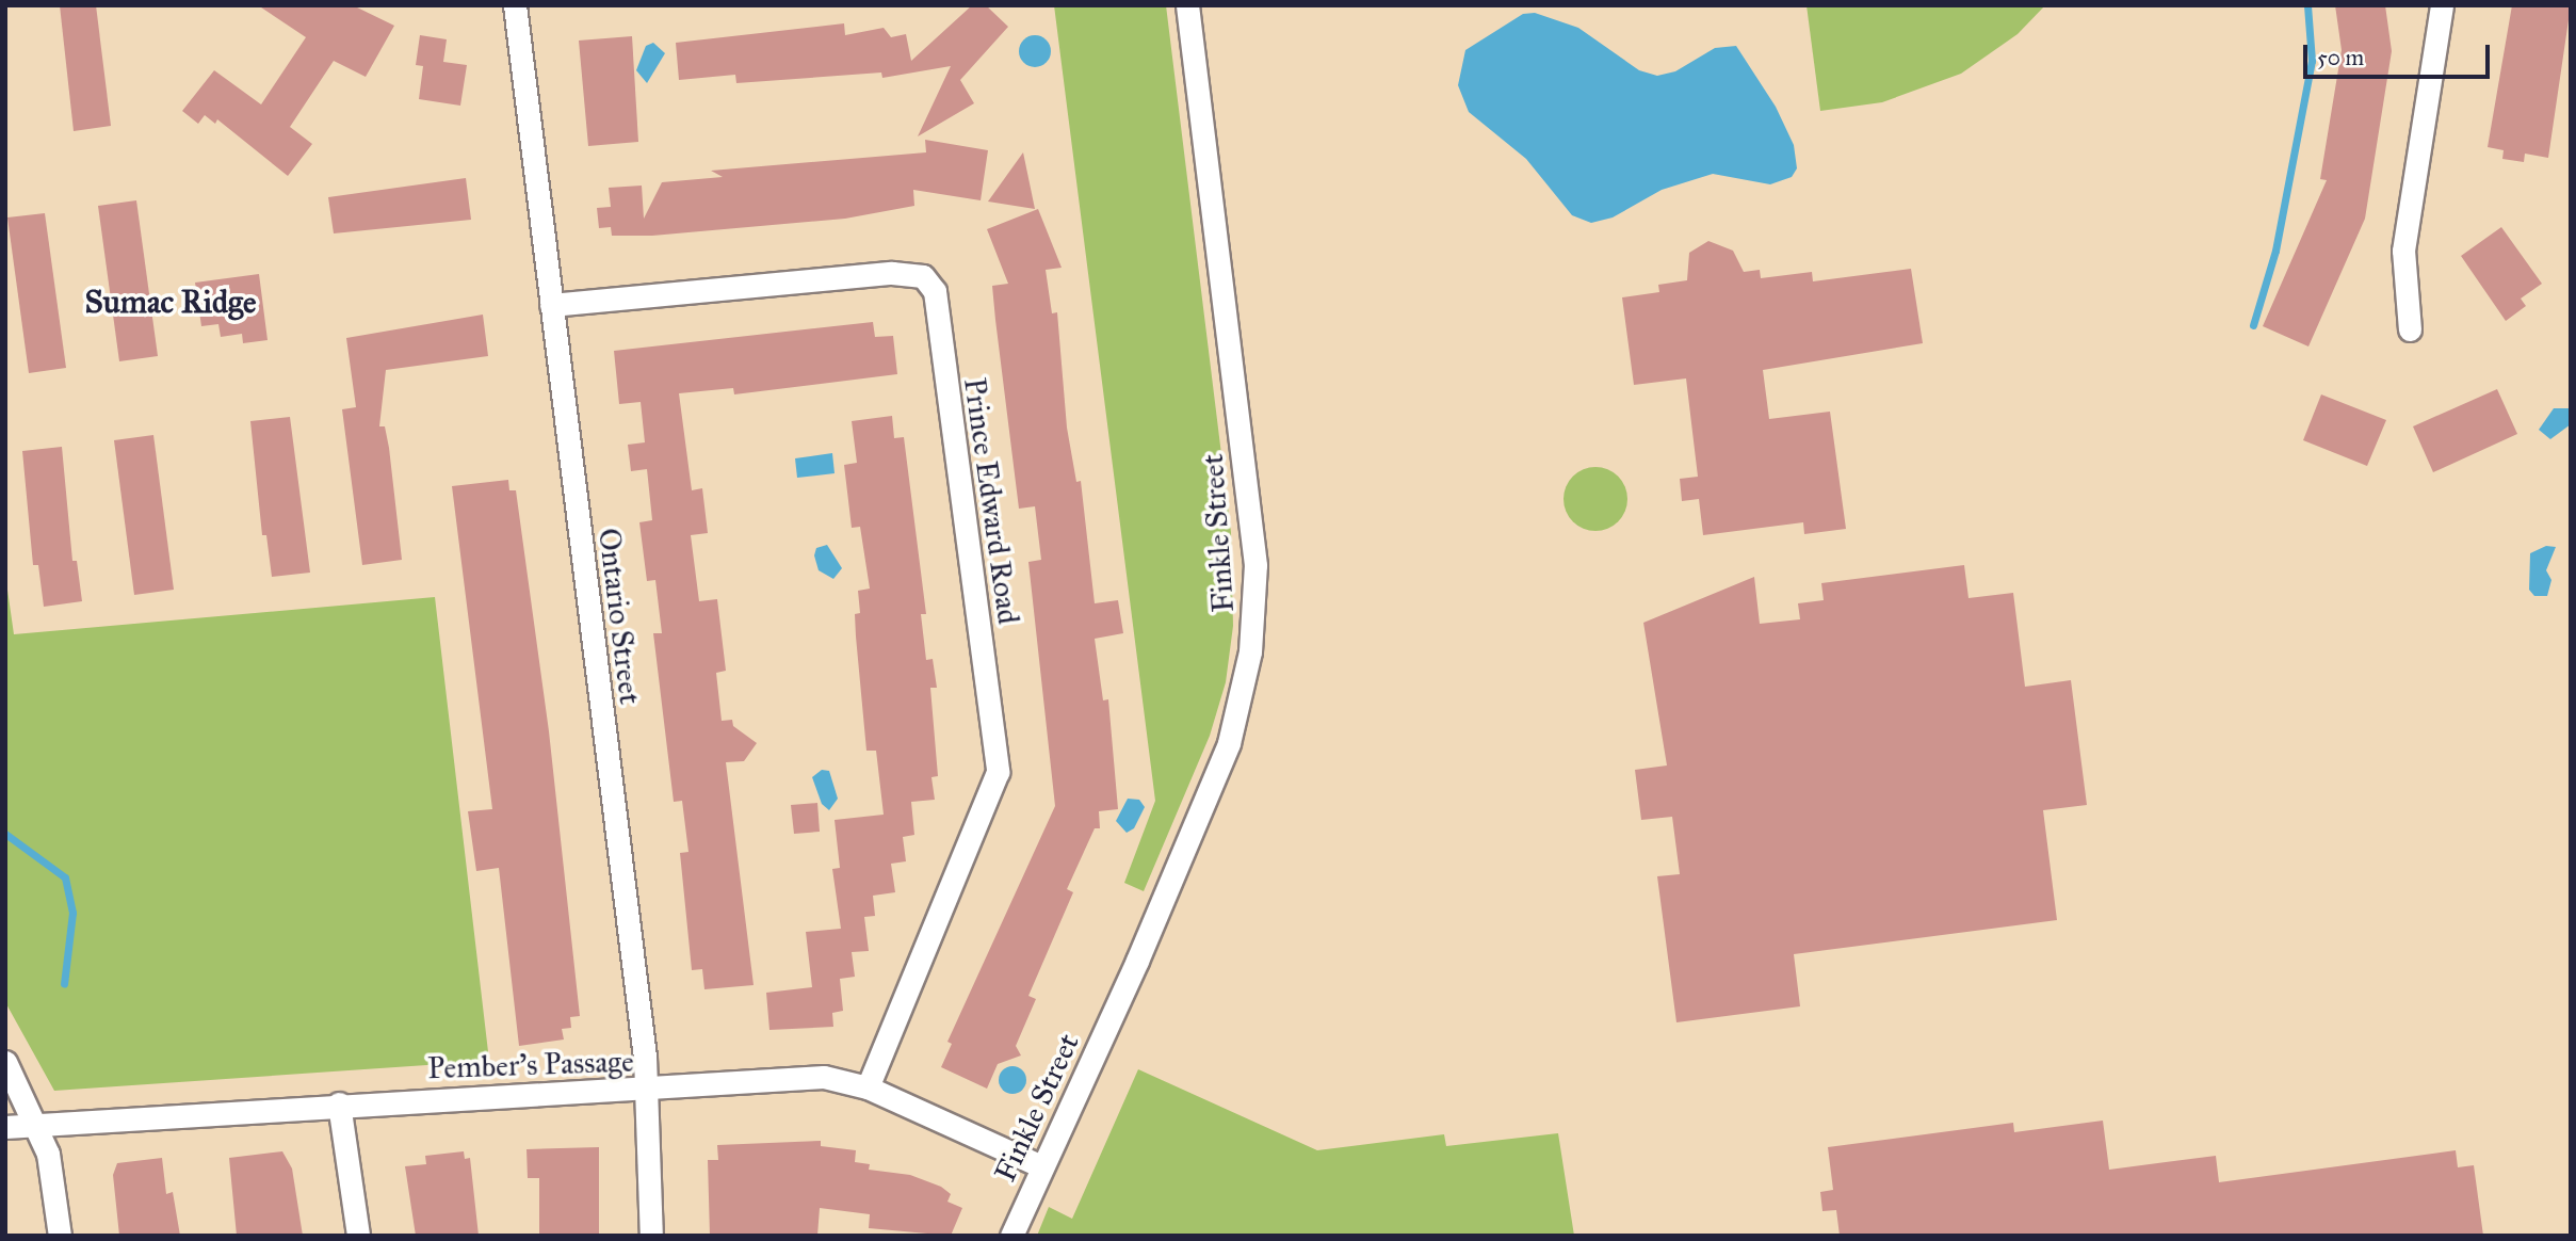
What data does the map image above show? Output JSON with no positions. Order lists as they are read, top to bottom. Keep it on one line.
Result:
{"streets":{"street":["Prince Edward Road","Finkle Street","Ontario Street","Pember's Passage"]},"crossings":[["Prince Edward Road","Ontario Street"],["Prince Edward Road","Pember's Passage"],["Finkle Street","Pember's Passage"],["Ontario Street","Pember's Passage"]],"districts":["Sumac Ridge"],"scale_bar":"50 m"}
